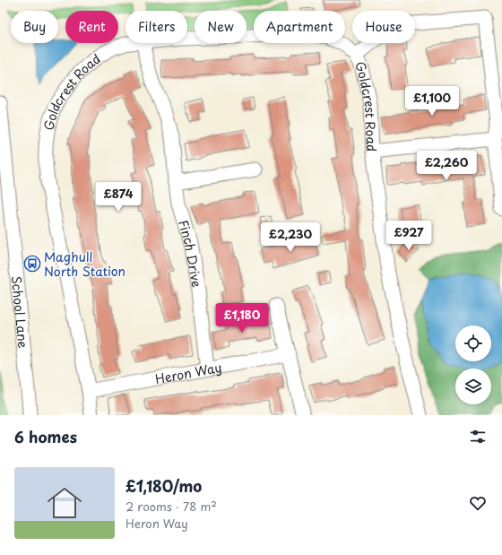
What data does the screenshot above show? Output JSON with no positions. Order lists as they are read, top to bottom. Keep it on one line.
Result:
{"streets":{"street":["Goldcrest Road","Finch Drive","School Lane","Heron Way"]},"crossings":[["Goldcrest Road","Heron Way"],["Finch Drive","Heron Way"]],"places":{"bus stop":["Maghull North Station"]},"page":{"chip":["Buy","Rent","Filters","New","Apartment","House"],"price":["£1,100","£2,260","£874","£927","£2,230","£1,180"],"heading":"6 homes","list":[{"name":"£1,180/mo","note":"2 rooms · 78 m² · Heron Way"}]}}
